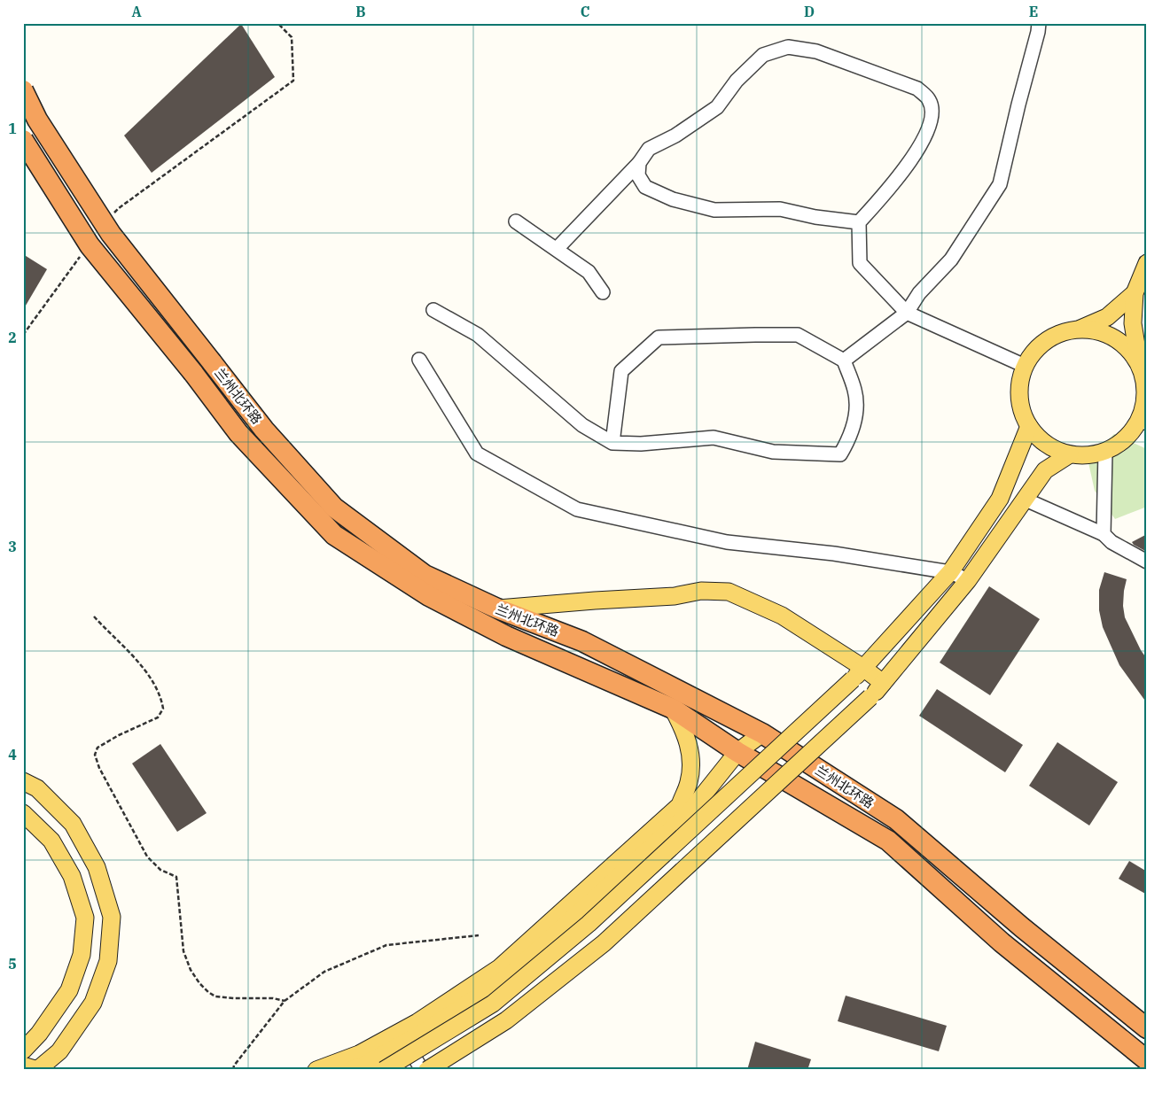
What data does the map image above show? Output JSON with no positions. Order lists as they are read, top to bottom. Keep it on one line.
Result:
{"streets":{"highway":["兰州北环路"]},"grid":{"columns":["A","B","C","D","E"],"rows":["1","2","3","4","5"]}}
